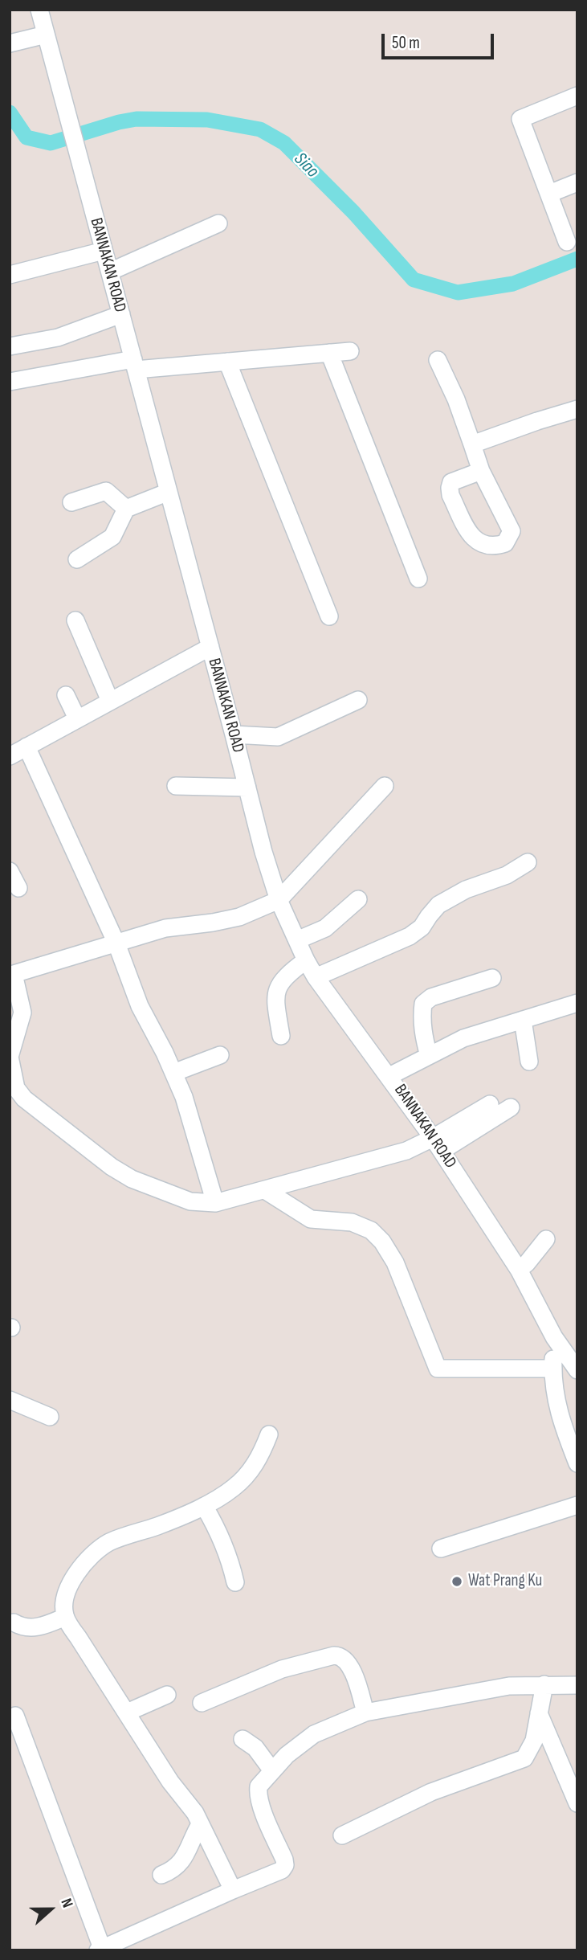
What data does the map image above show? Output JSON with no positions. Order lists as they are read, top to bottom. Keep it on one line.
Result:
{"streets":{"street":["BANNAKAN ROAD"]},"water":["Siao"],"places":["Wat Prang Ku"],"scale_bar":"50 m","north":"right"}
